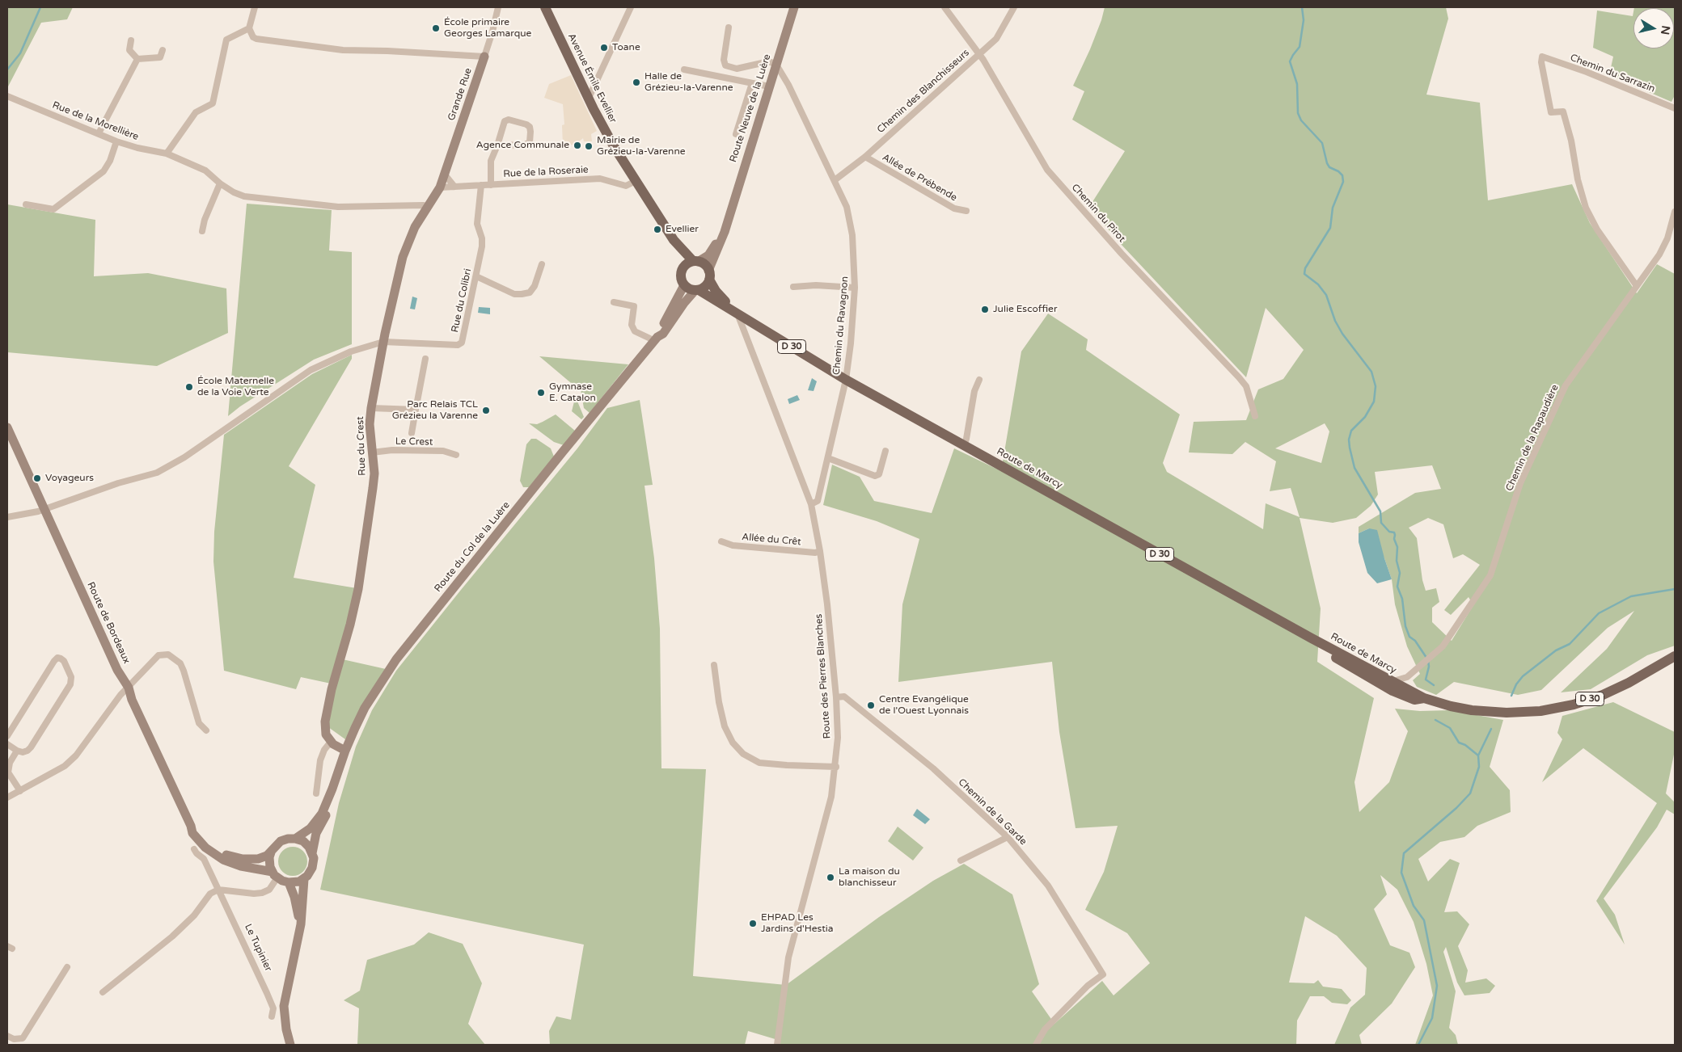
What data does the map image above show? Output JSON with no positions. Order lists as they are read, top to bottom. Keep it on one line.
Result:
{"streets":{"main road":["Avenue Émile Evellier","D 30","Route de Marcy"],"street":["Chemin du Sarrazin","Chemin des Blanchisseurs","Grande Rue","Route Neuve de la Luère","Rue de la Morellière","Rue de la Roseraie","Allée de Prébende","Chemin du Pirot","Rue du Colibri","Chemin du Ravagnon","Chemin de la Rapaudière","Le Crest","Rue du Crest","Allée du Crêt","Route du Col de la Luère","Route de Bordeaux","Route des Pierres Blanches","Chemin de la Garde","Le Tupinier"]},"crossings":[["Chemin du Sarrazin","Chemin de la Rapaudière"],["Avenue Émile Evellier","Route Neuve de la Luère"],["Avenue Émile Evellier","Rue de la Roseraie"],["Avenue Émile Evellier","Route de Marcy"],["Avenue Émile Evellier","Route du Col de la Luère"],["Chemin des Blanchisseurs","Allée de Prébende"],["Chemin des Blanchisseurs","Chemin du Pirot"],["Chemin des Blanchisseurs","Chemin du Ravagnon"],["Grande Rue","Rue de la Roseraie"],["Grande Rue","Rue du Crest"],["Route Neuve de la Luère","Chemin du Ravagnon"],["Route Neuve de la Luère","Route de Marcy"],["Route Neuve de la Luère","Route du Col de la Luère"],["Rue de la Morellière","Rue du Crest"],["Rue de la Roseraie","Rue du Colibri"],["Rue de la Roseraie","Rue du Crest"],["Rue du Colibri","Rue du Crest"],["Chemin du Ravagnon","Route de Marcy"],["Chemin du Ravagnon","Route des Pierres Blanches"],["Chemin de la Rapaudière","Route de Marcy"],["Le Crest","Rue du Crest"],["Route de Marcy","Route du Col de la Luère"],["Route de Marcy","Route des Pierres Blanches"],["Allée du Crêt","Route des Pierres Blanches"],["Route du Col de la Luère","Route de Bordeaux"],["Route des Pierres Blanches","Chemin de la Garde"]],"places":["École primaire Georges Lamarque","Toane","Halle de Grézieu-la-Varenne","Agence Communale","Mairie de Grézieu-la-Varenne","Evellier","Julie Escoffier","École Maternelle de la Voie Verte","Gymnase E. Catalon","Parc Relais TCL Grézieu la Varenne","Voyageurs","Centre Evangélique de l'Ouest Lyonnais","La maison du blanchisseur","EHPAD Les Jardins d'Hestia"],"north":"right"}
